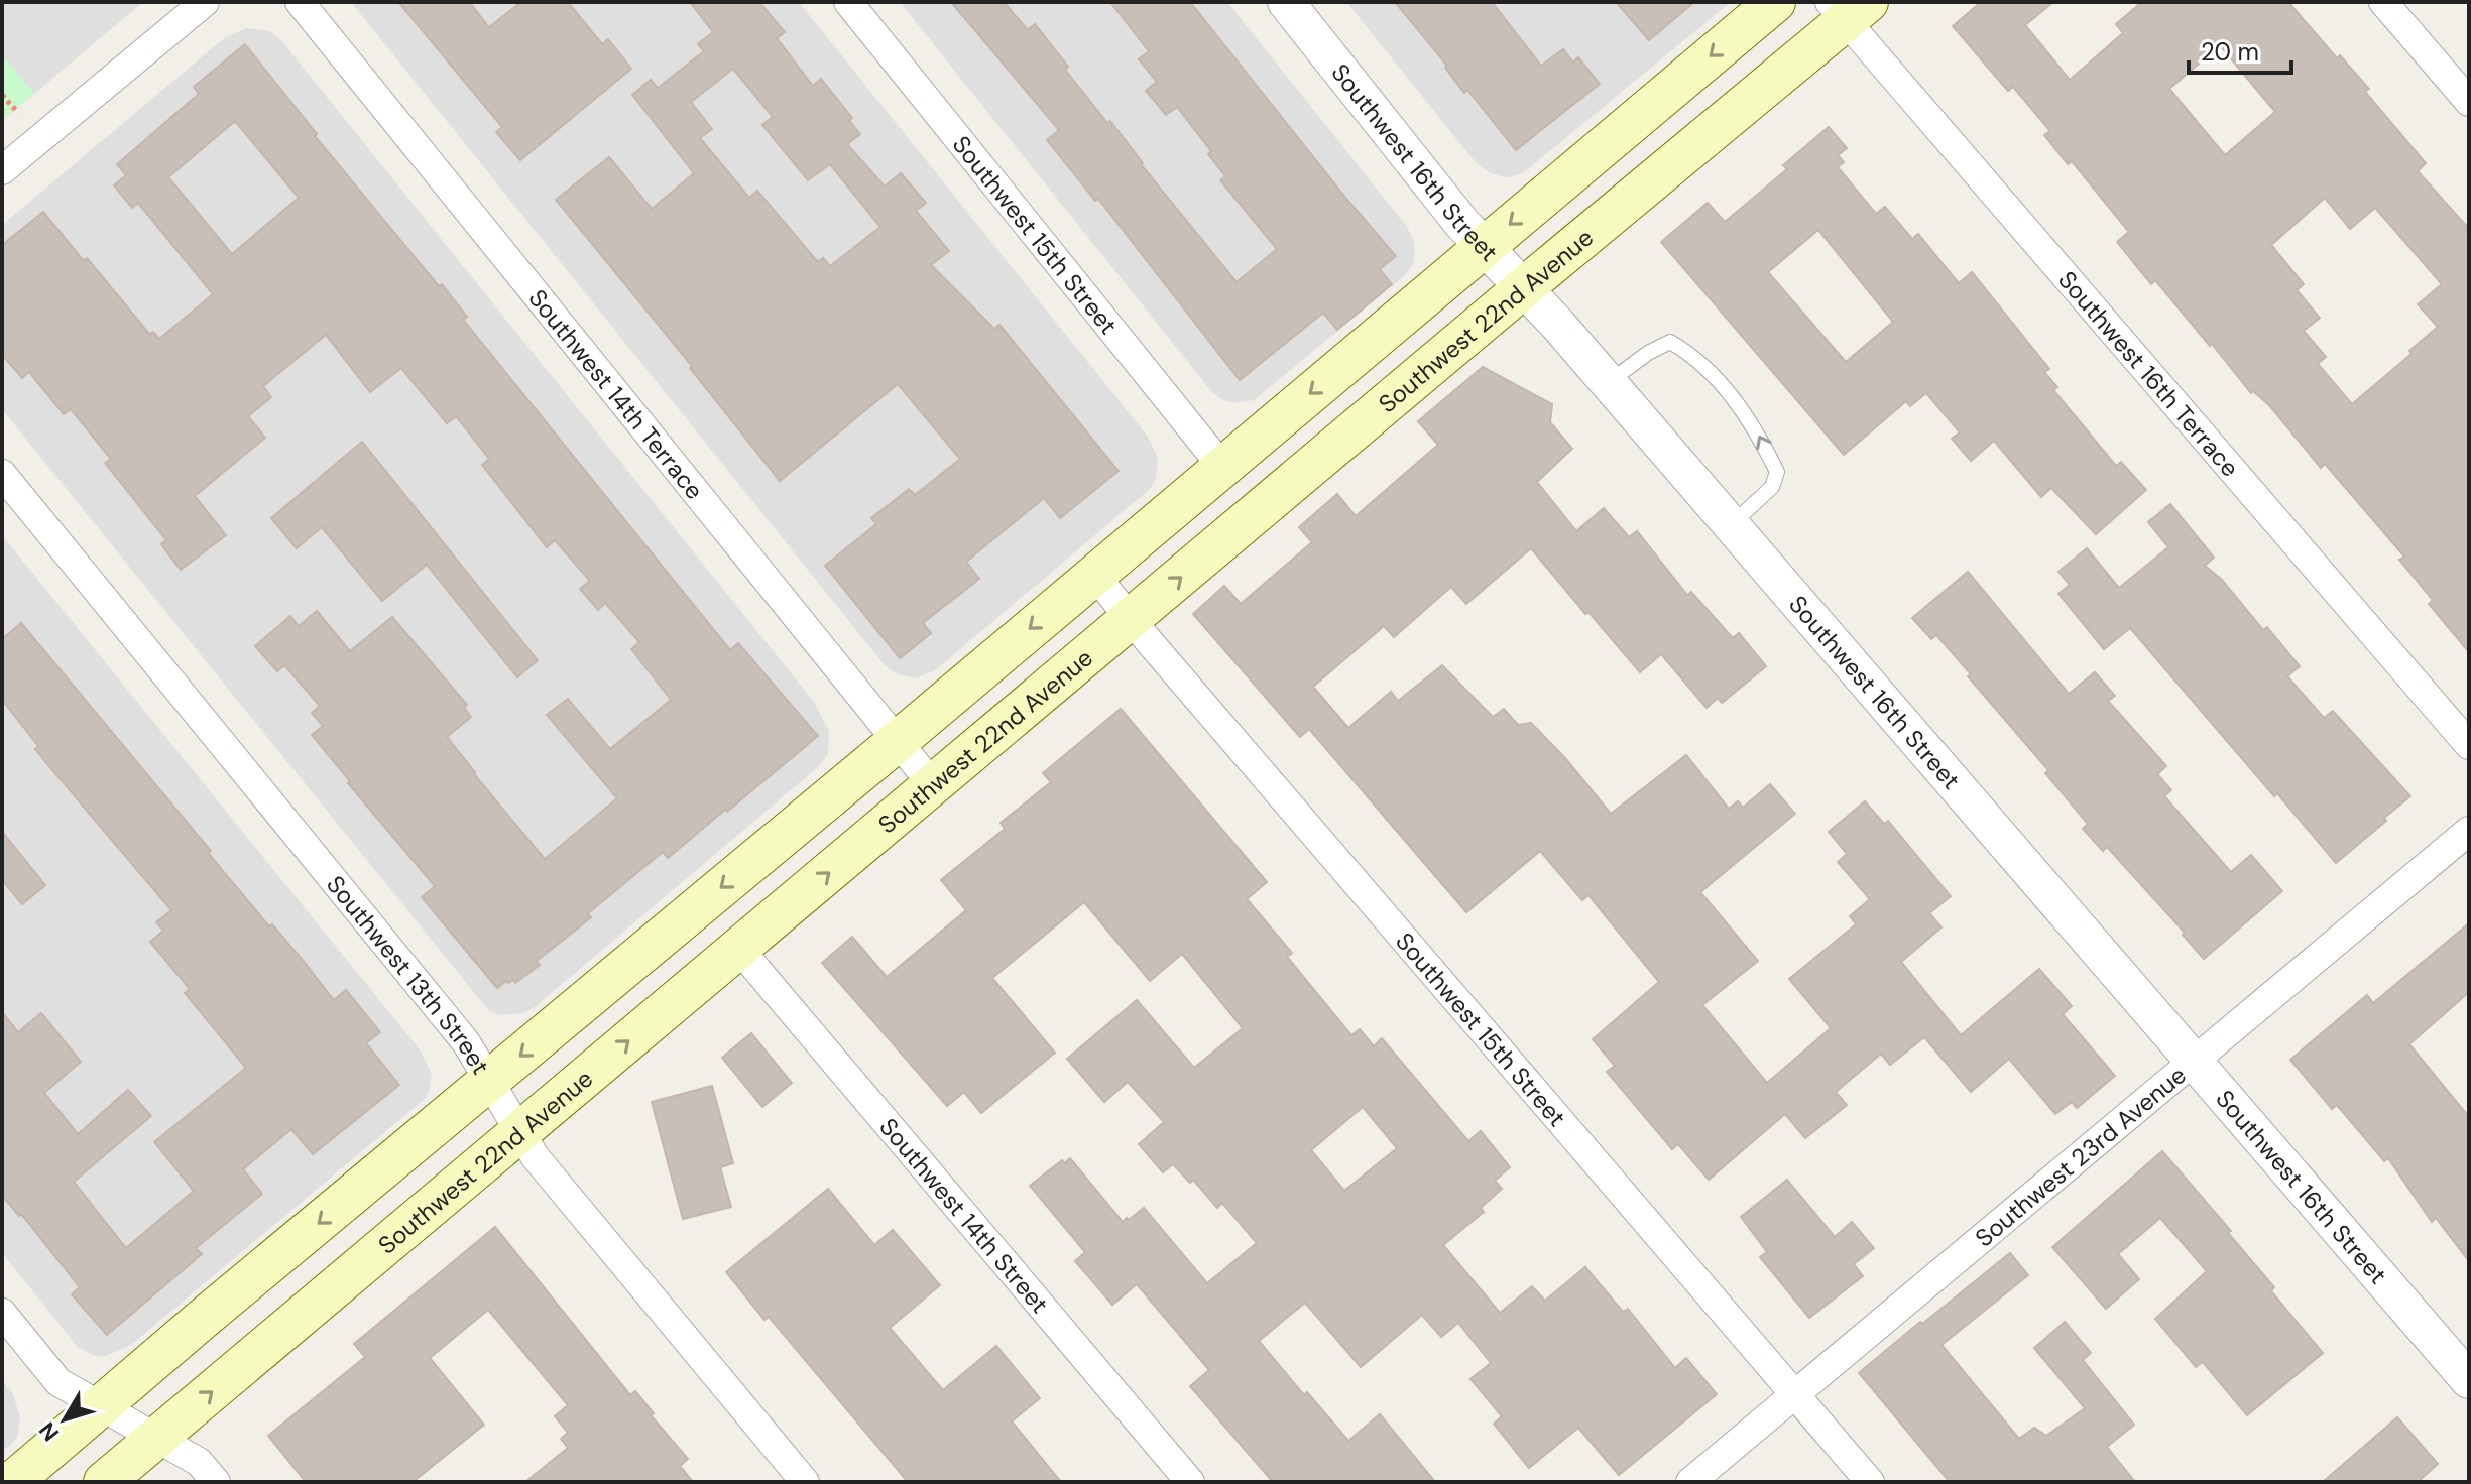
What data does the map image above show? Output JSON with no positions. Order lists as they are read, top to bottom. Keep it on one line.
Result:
{"streets":{"main road":["Southwest 22nd Avenue"],"street":["Southwest 16th Street","Southwest 15th Street","Southwest 16th Terrace","Southwest 14th Terrace","Southwest 13th Street","Southwest 23rd Avenue","Southwest 14th Street"]},"crossings":[["Southwest 16th Street","Southwest 22nd Avenue"],["Southwest 16th Street","Southwest 23rd Avenue"],["Southwest 15th Street","Southwest 22nd Avenue"],["Southwest 15th Street","Southwest 23rd Avenue"],["Southwest 22nd Avenue","Southwest 16th Terrace"],["Southwest 22nd Avenue","Southwest 14th Terrace"],["Southwest 22nd Avenue","Southwest 13th Street"],["Southwest 22nd Avenue","Southwest 14th Street"]],"scale_bar":"20 m","north":"bottom left"}
